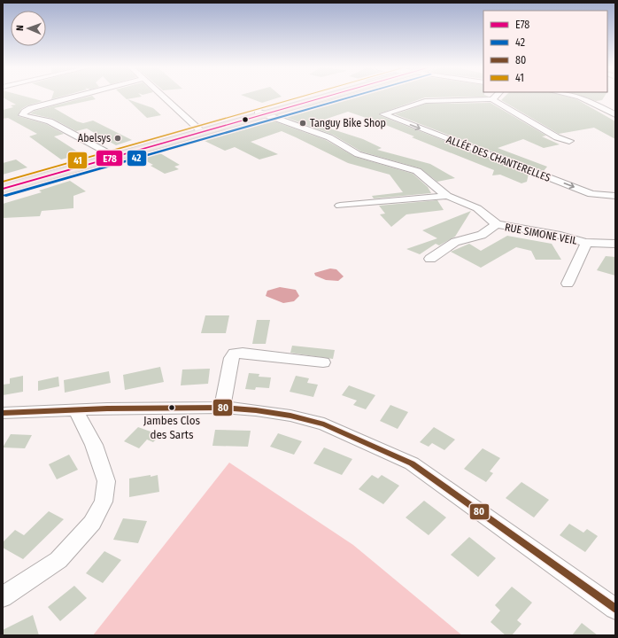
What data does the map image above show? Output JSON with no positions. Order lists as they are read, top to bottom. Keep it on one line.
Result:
{"streets":{"street":["ALLÉE DES CHANTERELLES","RUE SIMONE VEIL"]},"places":["Tanguy Bike Shop","Abelsys","Jambes Clos des Sarts"],"lines":["transit line E78","transit line 42","transit line 41","transit line 80"],"legend":["E78","42","80","41"],"north":"left"}
